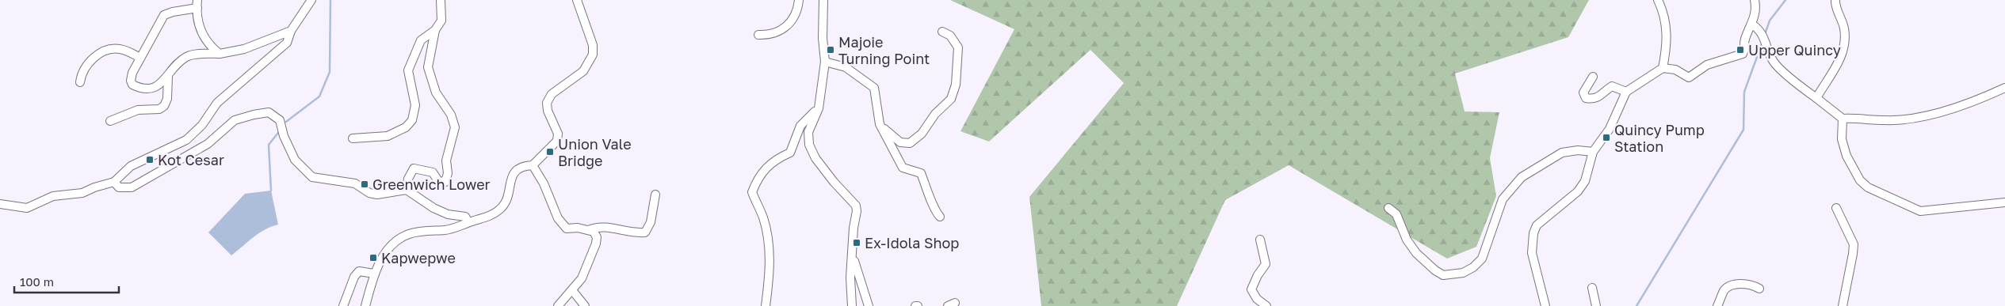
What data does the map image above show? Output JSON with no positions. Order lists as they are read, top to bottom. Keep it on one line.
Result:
{"places":{"transit":["Majoie Turning Point","Upper Quincy","Quincy Pump Station","Union Vale Bridge","Kot Cesar","Greenwich Lower","Ex-Idola Shop","Kapwepwe"]},"scale_bar":"100 m"}
